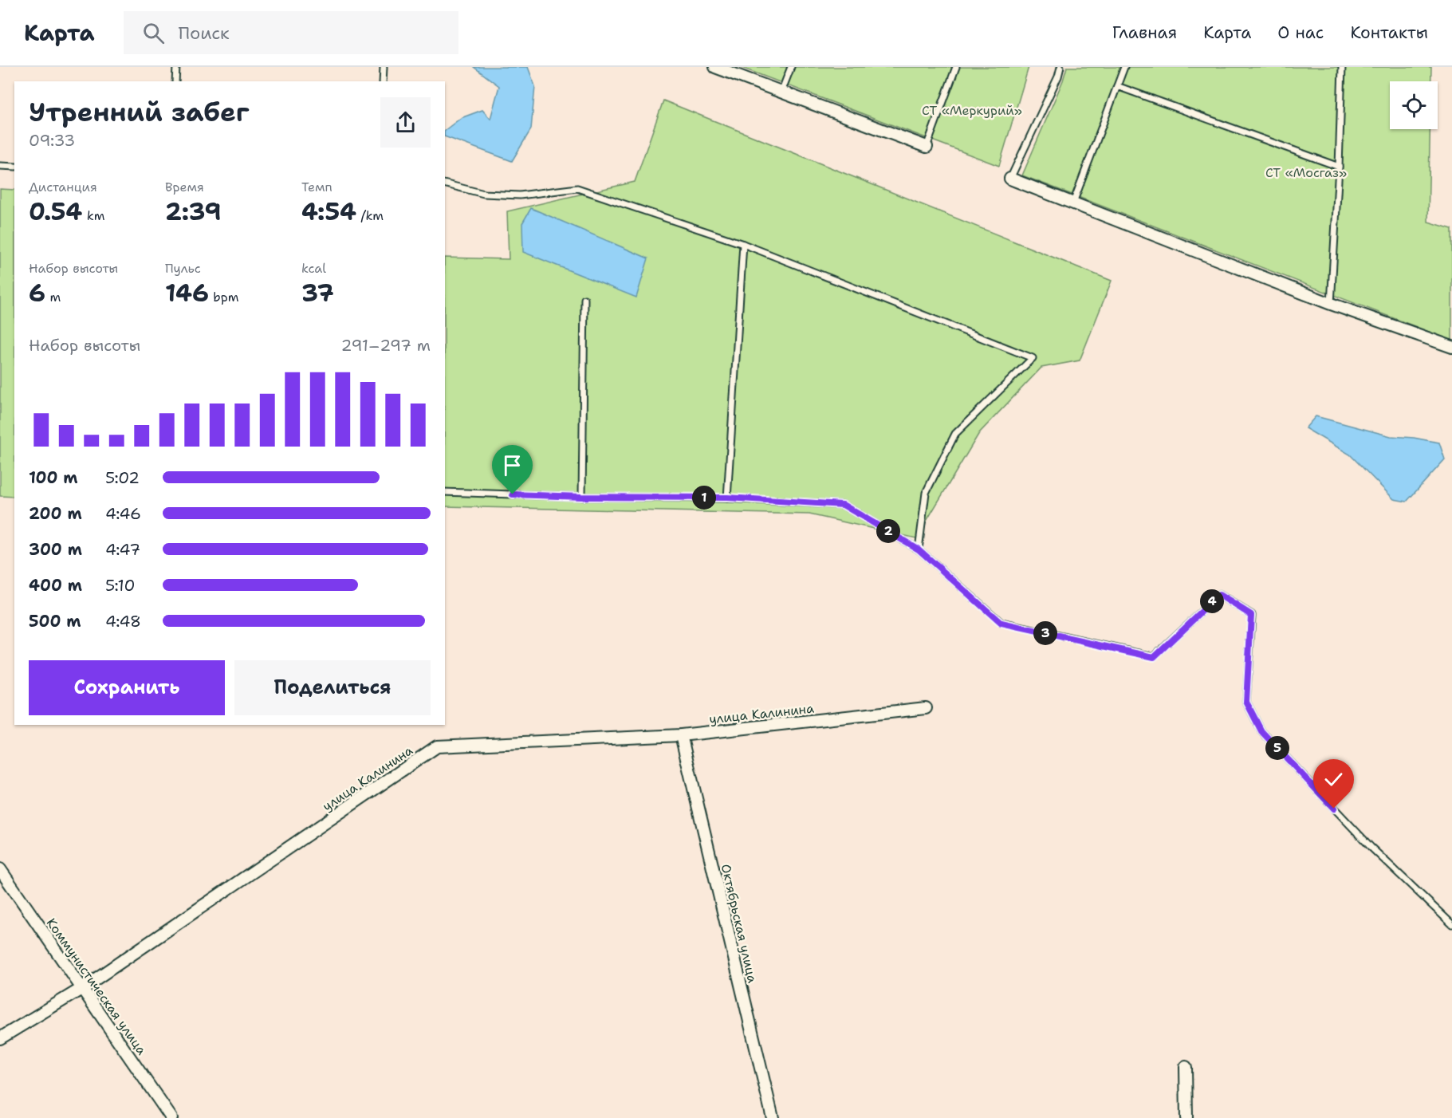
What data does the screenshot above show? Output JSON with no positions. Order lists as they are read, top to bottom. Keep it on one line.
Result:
{"streets":{"street":["улица Калинина","Октябрьская улица","Коммунистическая улица"]},"crossings":[["улица Калинина","Октябрьская улица"],["улица Калинина","Коммунистическая улица"]],"parks":["СТ «Меркурий»","СТ «Мосгаз»"],"page":{"header":"Карта","search":"Поиск","nav":["Главная","Карта","О нас","Контакты"],"heading":["Утренний забег","09:33"],"stats":[["Дистанция","0.54 km"],["Время","2:39"],["Темп","4:54 /km"],["Набор высоты","6 m"],["Пульс","146 bpm"],["kcal","37"]],"chart":["Набор высоты","291–297 m"],"list":[{"name":"100 m","note":"5:02"},{"name":"200 m","note":"4:46"},{"name":"300 m","note":"4:47"},{"name":"400 m","note":"5:10"},{"name":"500 m","note":"4:48"}],"pins":["1","2","4","3","5"],"buttons":["Сохранить","Поделиться"]}}
